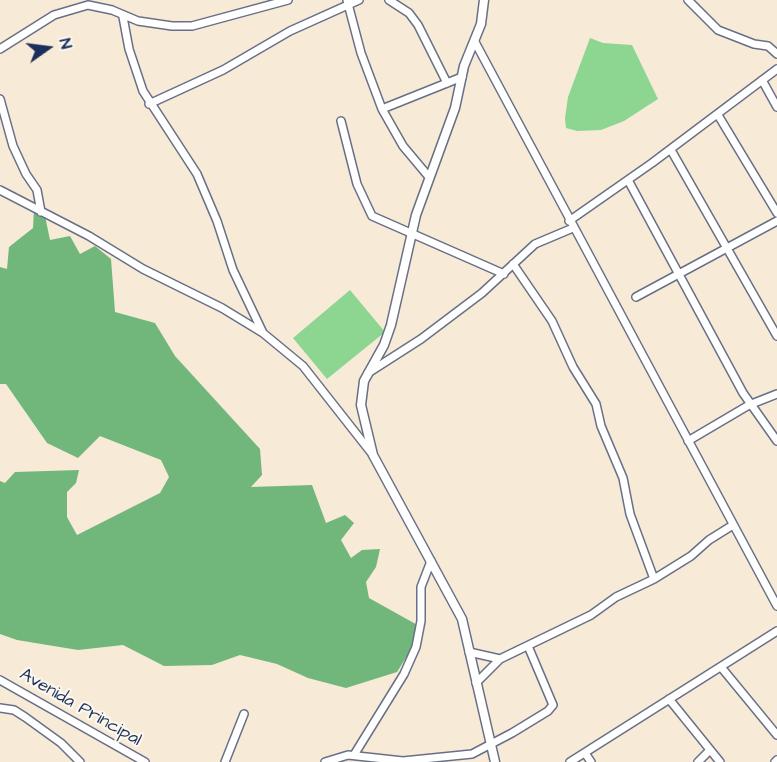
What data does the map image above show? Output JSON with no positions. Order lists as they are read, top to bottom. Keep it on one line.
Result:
{"streets":{"street":["Avenida Principal"]},"north":"right"}
